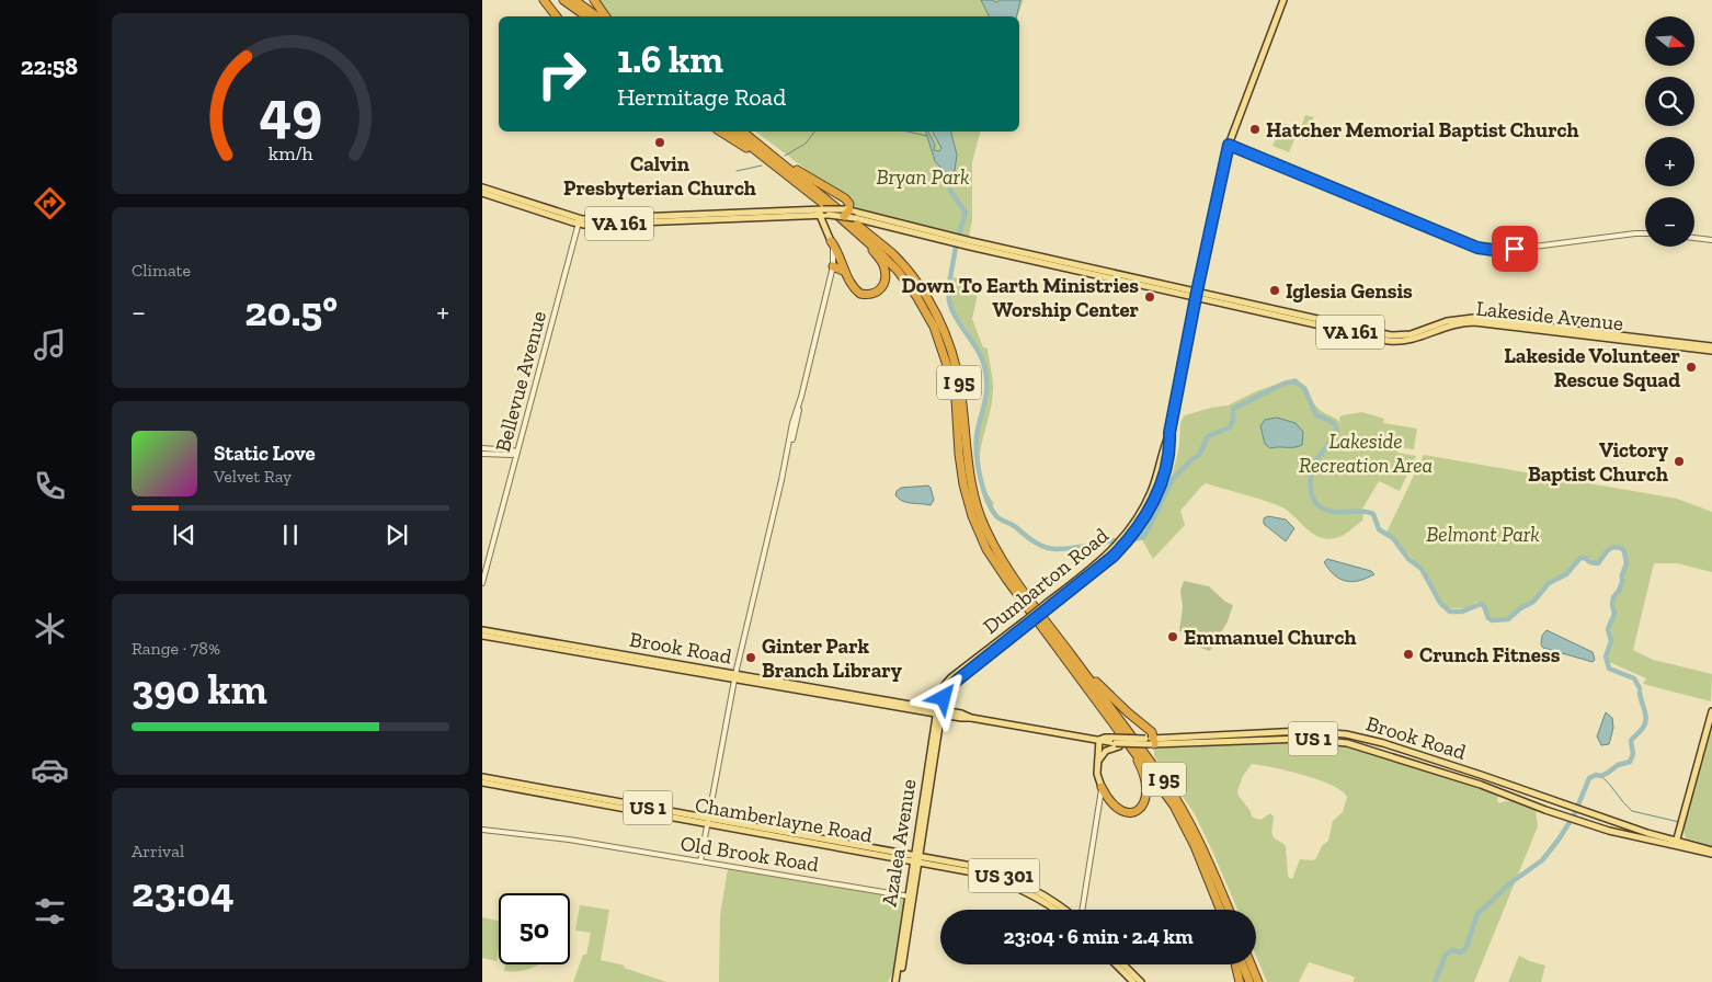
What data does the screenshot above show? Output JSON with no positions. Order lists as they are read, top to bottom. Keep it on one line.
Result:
{"streets":{"highway":["I 95"],"main road":["VA 161","Lakeside Avenue","Dumbarton Road","Brook Road","US 1","Chamberlayne Road","Azalea Avenue","US 301"],"street":["Bellevue Avenue","Old Brook Road"]},"crossings":[["VA 161","Lakeside Avenue"],["VA 161","Bellevue Avenue"],["Lakeside Avenue","Dumbarton Road"],["Dumbarton Road","Brook Road"],["Dumbarton Road","Azalea Avenue"],["Brook Road","Azalea Avenue"],["US 1","Chamberlayne Road"],["Chamberlayne Road","Azalea Avenue"],["Azalea Avenue","Old Brook Road"]],"parks":["Bryan Park","Lakeside Recreation Area","Belmont Park"],"places":["Hatcher Memorial Baptist Church","Calvin Presbyterian Church","Iglesia Gensis","Down To Earth Ministries Worship Center","Lakeside Volunteer Rescue Squad","Victory Baptist Church","Emmanuel Church","Crunch Fitness","Ginter Park Branch Library"],"north":"right","page":{"tabs":"22:58","map_buttons":["+","−"],"turn":["1.6 km","Hermitage Road"],"tile":["Climate",["Range · 78%","390 km"],["Arrival","23:04"]],"heat":["−","20.5°","+"],"song":["Static Love","Velvet Ray"],"limit":"50","trip":"23:04 · 6 min · 2.4 km","gauge":["49","km/h"]}}
